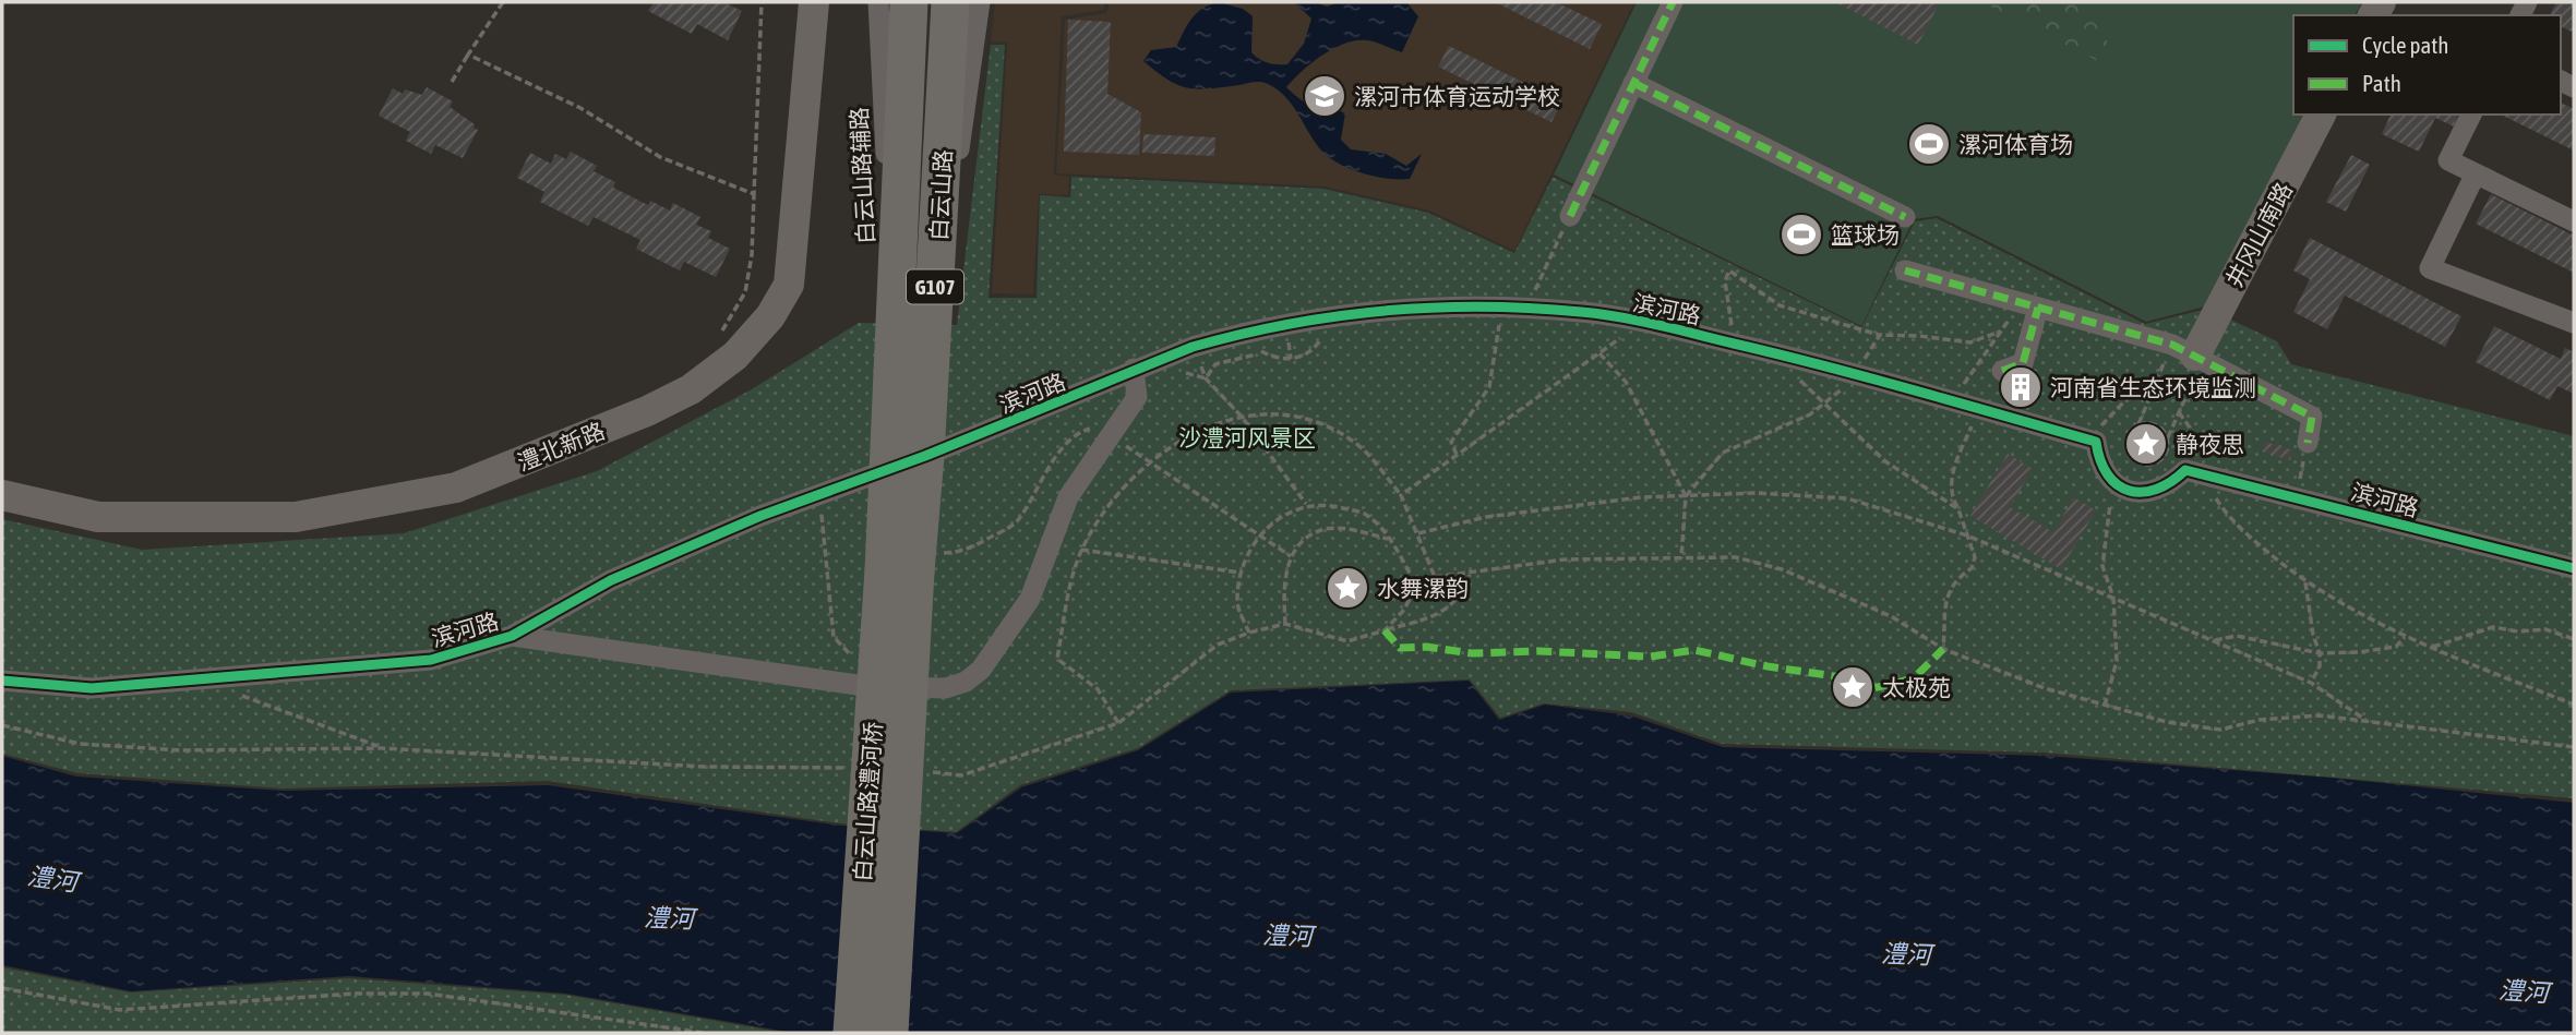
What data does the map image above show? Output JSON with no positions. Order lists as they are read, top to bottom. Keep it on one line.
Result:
{"streets":{"highway":["白云山路","G107","白云山路澧河桥"],"street":["白云山路辅路","井冈山南路","滨河路","澧北新路"]},"crossings":[["白云山路辅路","白云山路"],["白云山路","滨河路"],["白云山路","白云山路澧河桥"]],"water":["澧河"],"parks":["沙澧河风景区"],"places":{"school or university":["漯河市体育运动学校"],"sports":["漯河体育场","篮球场"],"building":["河南省生态环境监测"],"place":["静夜思","水舞漯韵","太极苑"]},"legend":["Cycle path","Path"]}
